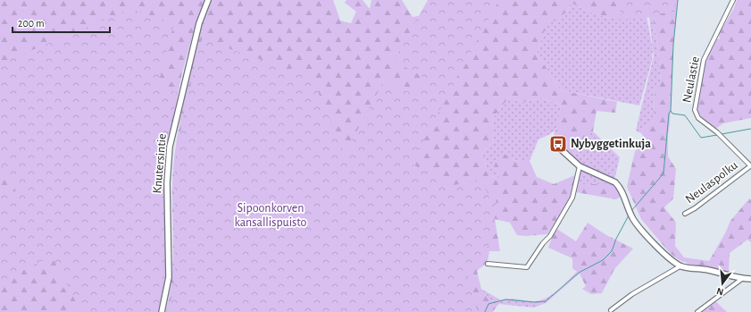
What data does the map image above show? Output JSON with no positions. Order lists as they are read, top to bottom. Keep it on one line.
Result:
{"streets":{"street":["Neulastie","Knutersintie","Neulaspolku"]},"crossings":[["Neulastie","Neulaspolku"]],"parks":["Sipoonkorven kansallispuisto"],"places":{"bus stop":["Nybyggetinkuja"]},"scale_bar":"200 m","north":"bottom"}
